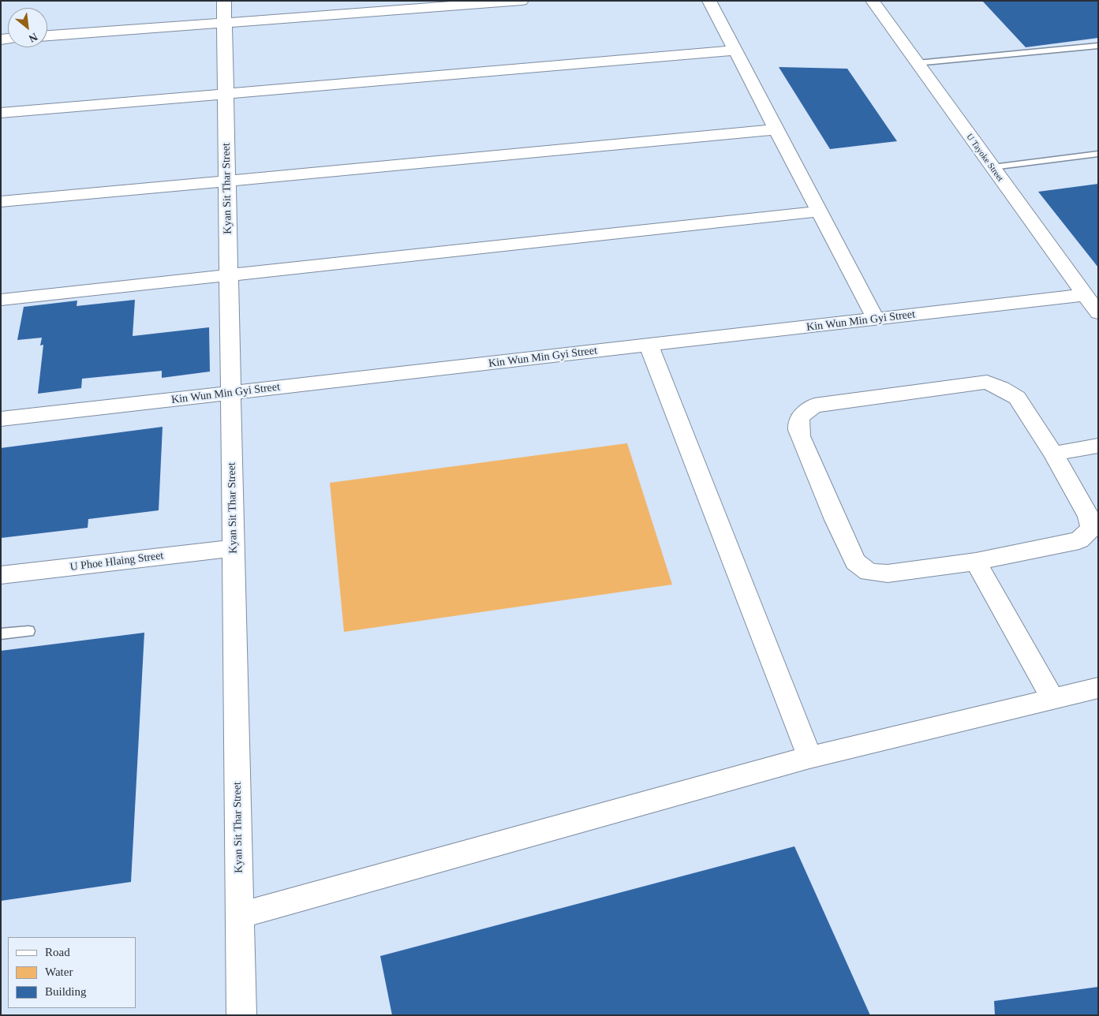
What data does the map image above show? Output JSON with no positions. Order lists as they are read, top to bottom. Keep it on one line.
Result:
{"streets":{"street":["U Tayoke Street","Kyan Sit Thar Street","Kin Wun Min Gyi Street","U Phoe Hlaing Street"]},"crossings":[["U Tayoke Street","Kin Wun Min Gyi Street"],["Kyan Sit Thar Street","Kin Wun Min Gyi Street"],["Kyan Sit Thar Street","U Phoe Hlaing Street"]],"legend":["Road","Water","Building"],"north":"bottom right"}
